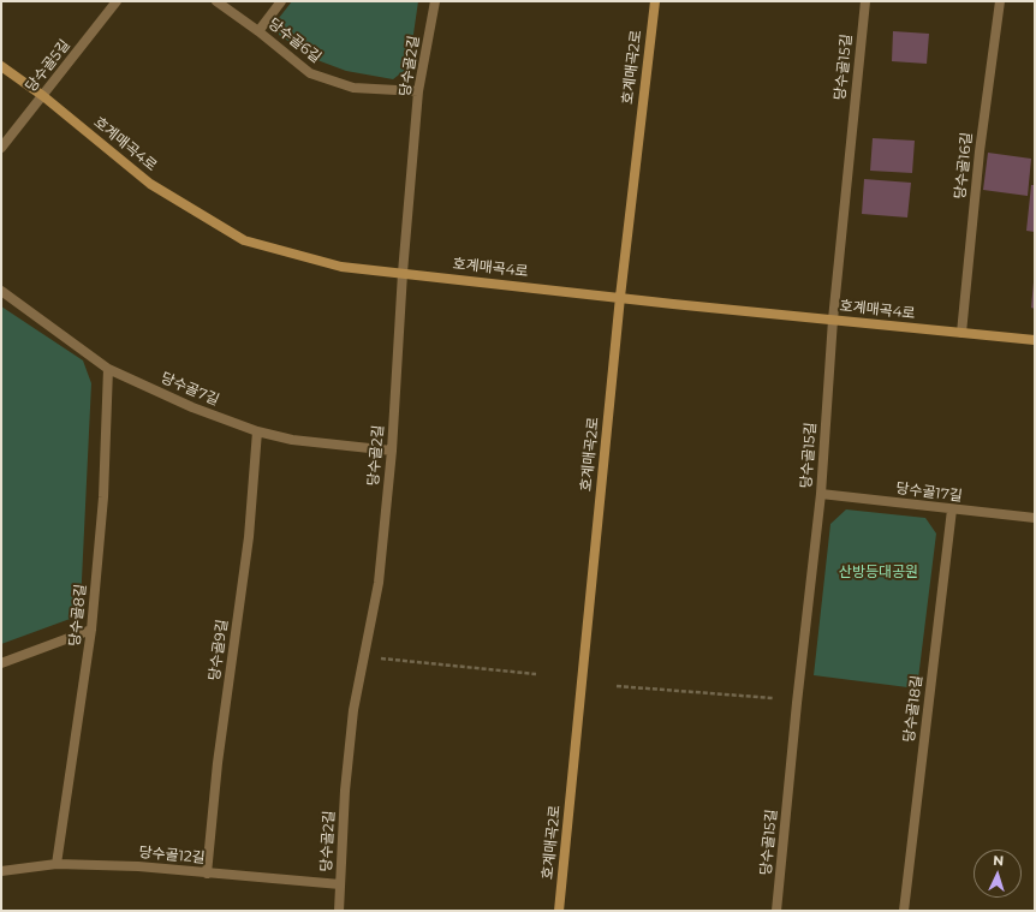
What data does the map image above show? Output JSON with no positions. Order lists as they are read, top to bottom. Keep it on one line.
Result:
{"streets":{"street":["당수골6길","당수골5길","당수골2길","호계매곡2로","당수골15길","호계매곡4로","당수골16길","당수골7길","당수골17길","당수골8길","당수골9길","당수골18길","당수골12길"]},"crossings":[["당수골6길","당수골2길"],["당수골5길","호계매곡4로"],["당수골2길","호계매곡4로"],["당수골2길","당수골7길"],["당수골2길","당수골12길"],["호계매곡2로","호계매곡4로"],["당수골15길","호계매곡4로"],["당수골15길","당수골17길"],["호계매곡4로","당수골16길"],["당수골7길","당수골8길"],["당수골7길","당수골9길"],["당수골17길","당수골18길"],["당수골8길","당수골12길"],["당수골9길","당수골12길"]],"parks":["산방등대공원"],"north":"top"}
